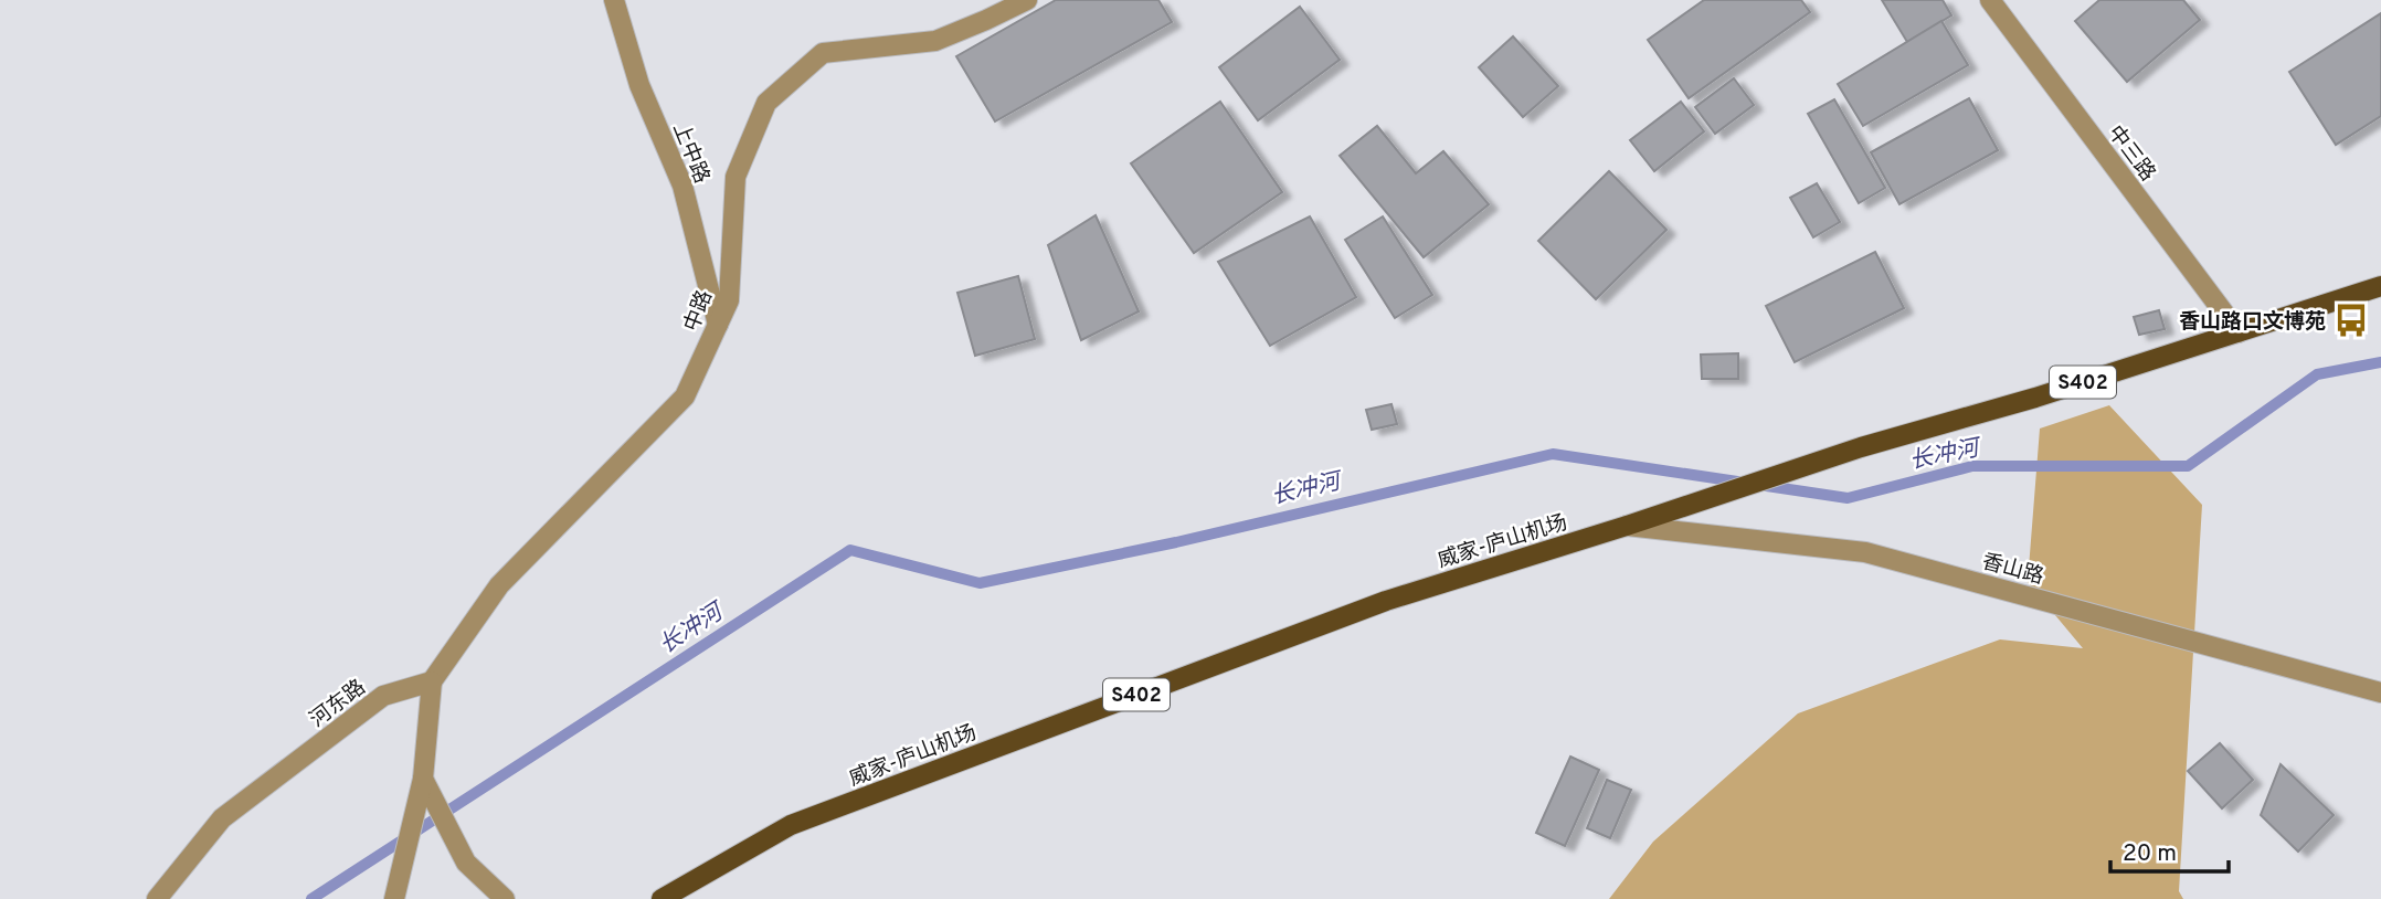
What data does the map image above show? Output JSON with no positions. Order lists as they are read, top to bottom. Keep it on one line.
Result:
{"streets":{"main road":["S402","威家-庐山机场"],"street":["上中路","中三路","中路","香山路","河东路"]},"crossings":[["上中路","中路"],["中三路","威家-庐山机场"],["中路","河东路"],["威家-庐山机场","香山路"]],"water":["长冲河"],"places":{"bus stop":["香山路口文博苑"]},"scale_bar":"20 m"}
